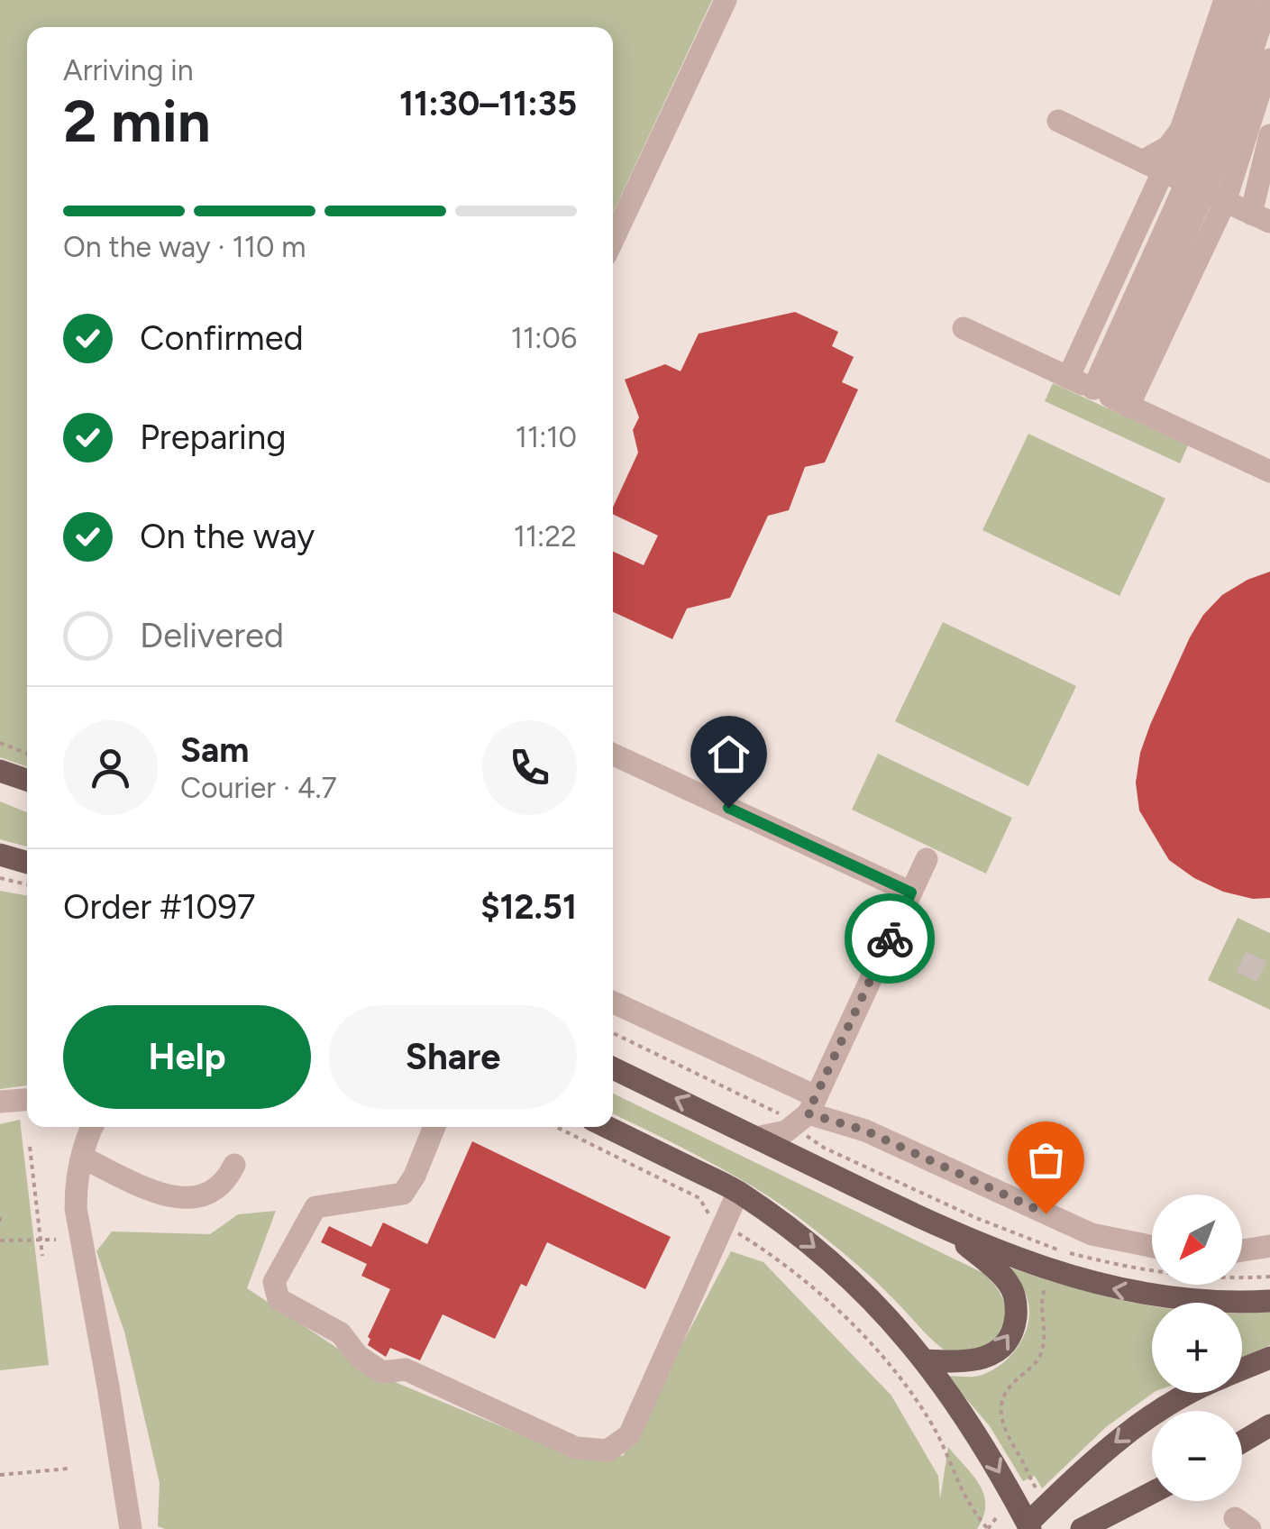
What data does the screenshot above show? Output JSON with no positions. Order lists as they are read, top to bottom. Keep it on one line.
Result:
{"north":"bottom left","page":{"heading":["2 min","Arriving in","11:30–11:35"],"panel":["Sam","Courier · 4.7","Order #1097","$12.51"],"bar":"On the way · 110 m","list":[["Confirmed","11:06"],["Preparing","11:10"],["On the way","11:22"],"Delivered"],"buttons":["Help","Share"],"map_buttons":["+","−"]}}
